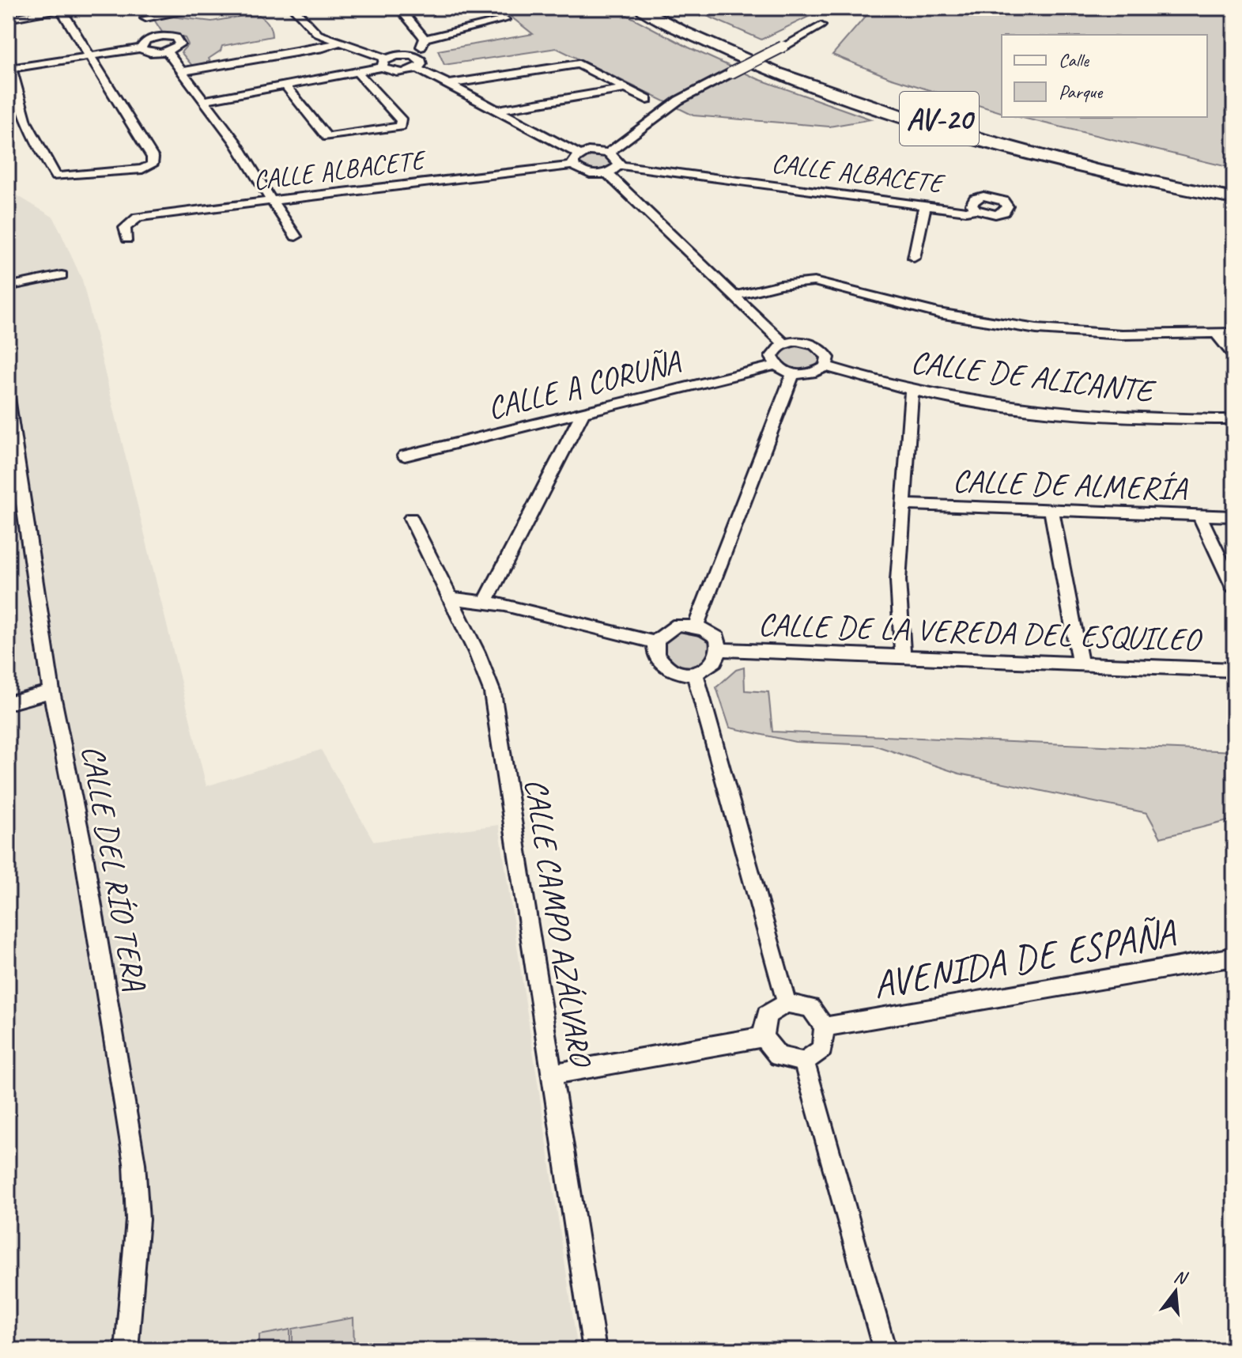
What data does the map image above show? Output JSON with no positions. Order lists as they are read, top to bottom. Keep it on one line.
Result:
{"streets":{"highway":["AV-20"],"street":["CALLE ALBACETE","CALLE DE ALICANTE","CALLE A CORUÑA","CALLE DE ALMERÍA","CALLE DE LA VEREDA DEL ESQUILEO","CALLE DEL RÍO TERA","CALLE CAMPO AZÁLVARO","AVENIDA DE ESPAÑA"]},"crossings":[["CALLE DE ALICANTE","CALLE A CORUÑA"]],"legend":["Calle","Parque"],"north":"top"}
